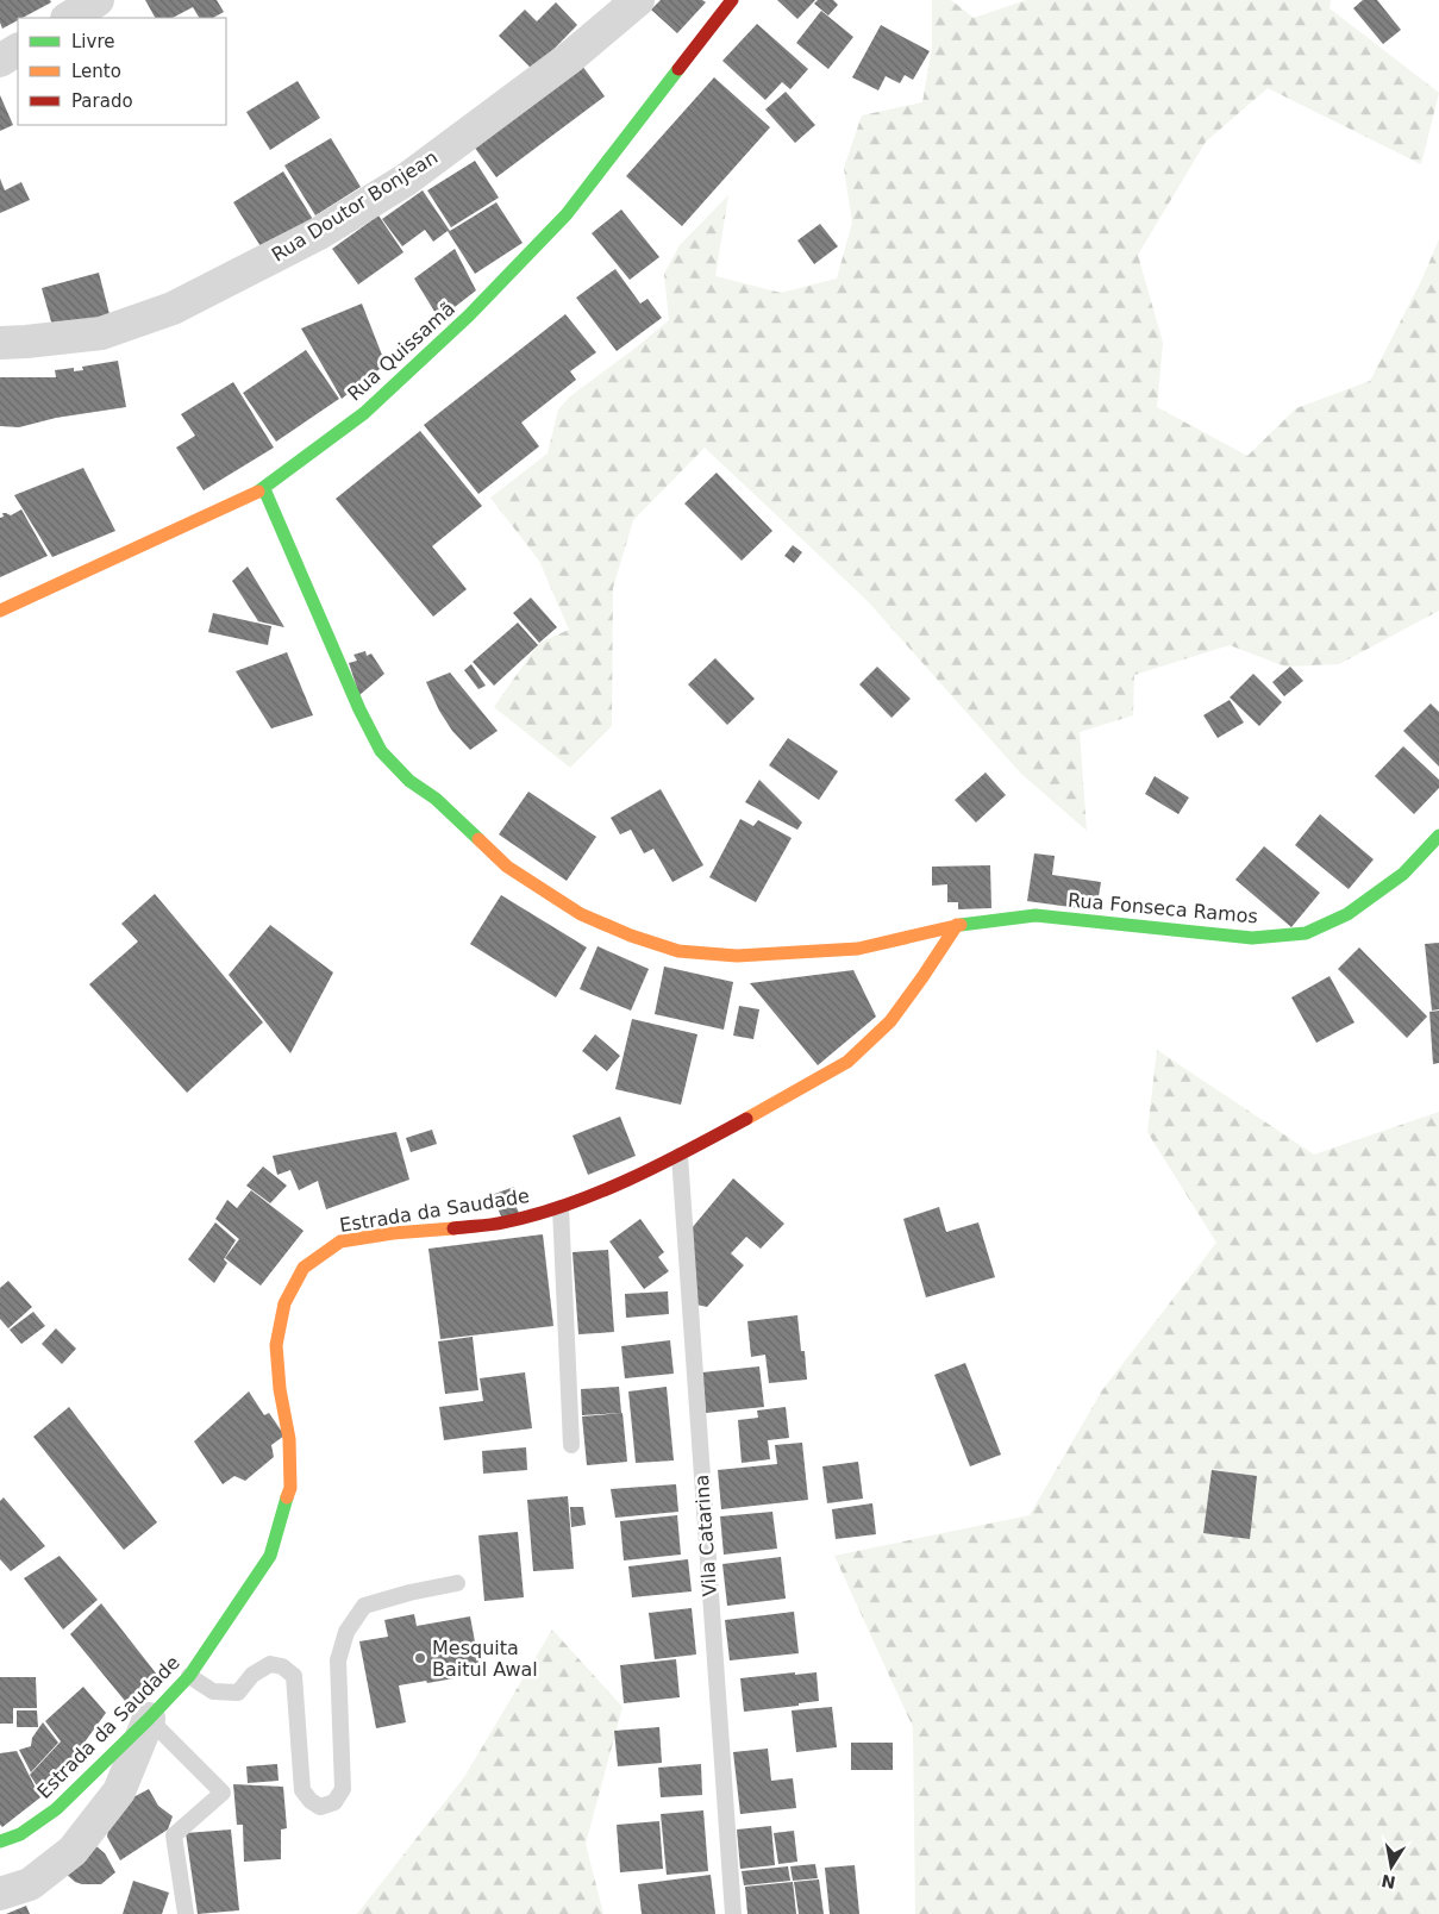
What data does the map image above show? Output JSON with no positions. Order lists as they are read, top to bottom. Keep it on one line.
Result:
{"streets":{"street":["Rua Doutor Bonjean","Rua Quissamã","Rua Fonseca Ramos","Estrada da Saudade"],"lane":["Vila Catarina"]},"crossings":[["Rua Quissamã","Rua Fonseca Ramos"],["Rua Fonseca Ramos","Estrada da Saudade"],["Estrada da Saudade","Vila Catarina"]],"places":["Mesquita Baitul Awal"],"legend":["Livre","Lento","Parado"],"north":"bottom"}
